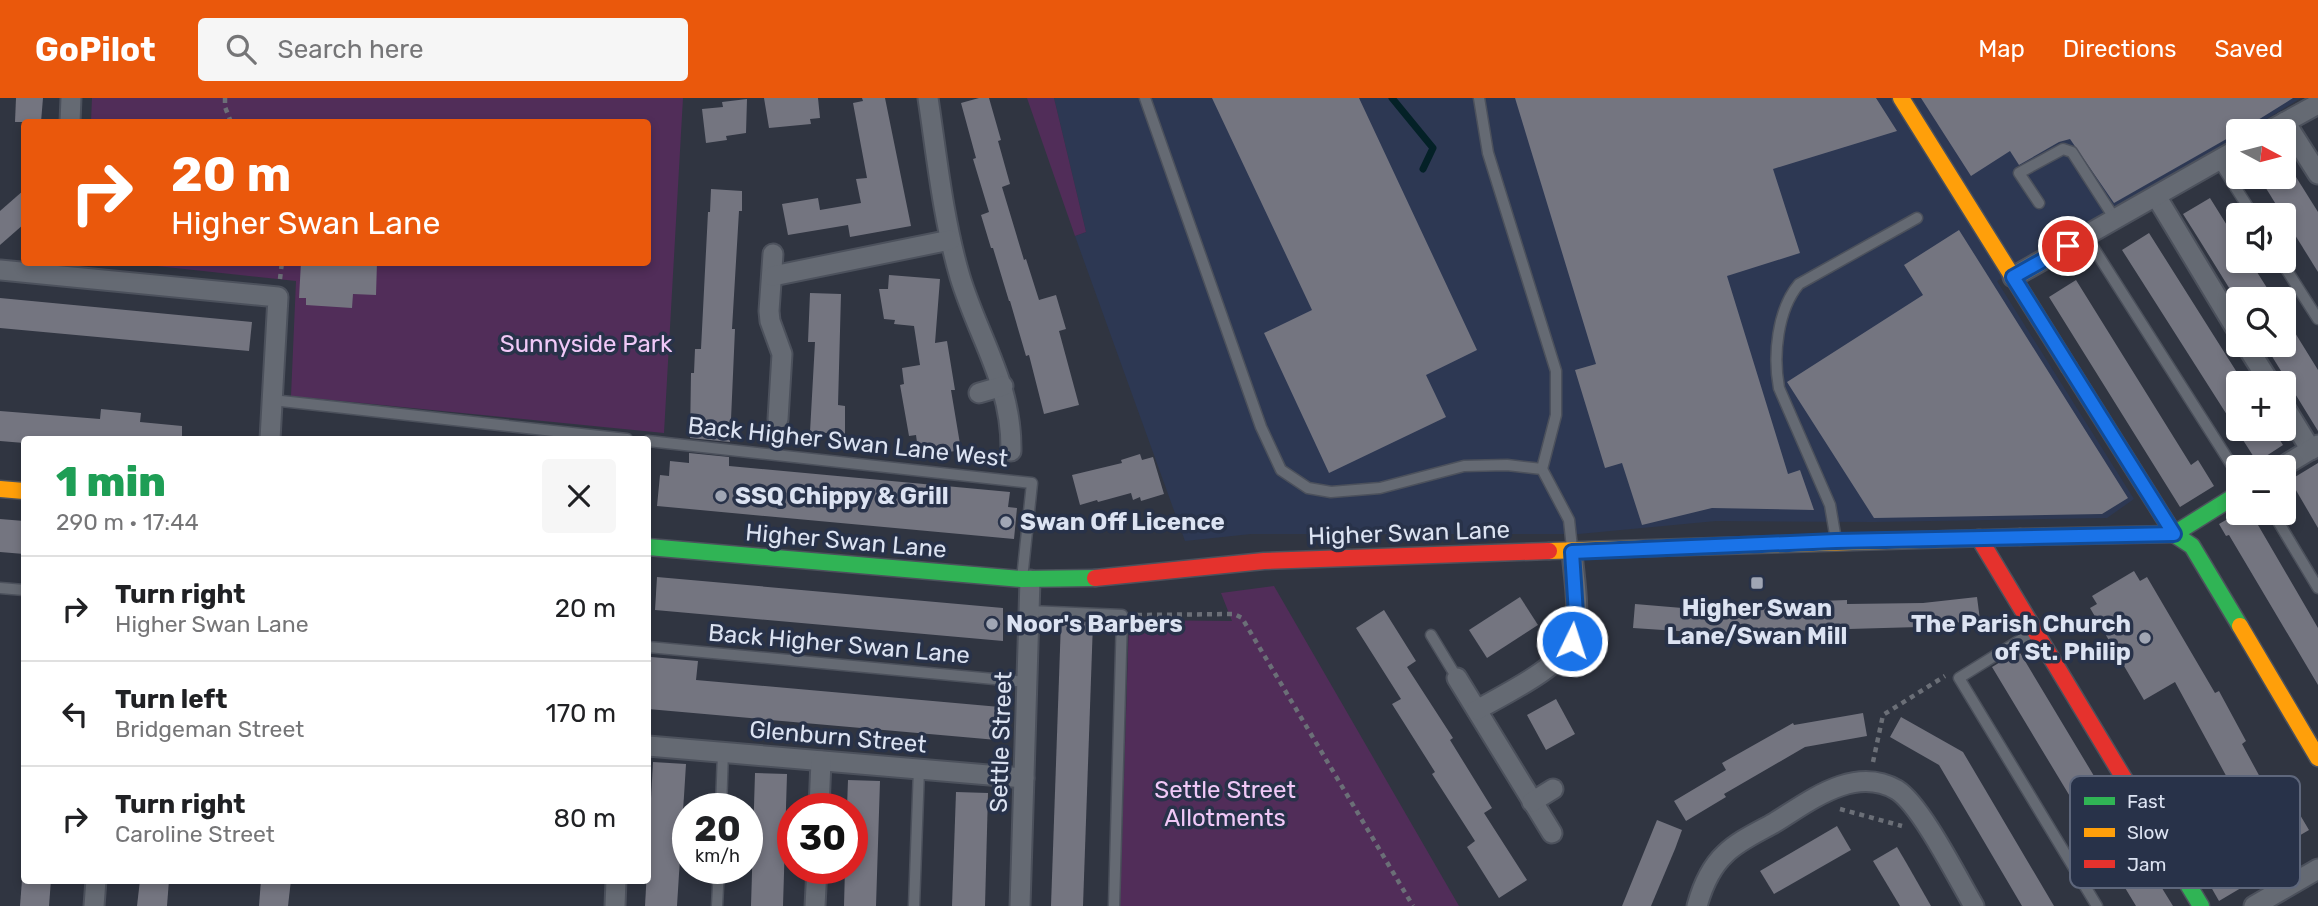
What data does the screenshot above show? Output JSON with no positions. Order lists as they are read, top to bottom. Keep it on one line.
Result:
{"streets":{"street":["Higher Swan Lane","Glenburn Street","Settle Street"],"lane":["Back Higher Swan Lane West","Back Higher Swan Lane"]},"crossings":[["Back Higher Swan Lane West","Higher Swan Lane"],["Back Higher Swan Lane West","Settle Street"],["Higher Swan Lane","Settle Street"],["Back Higher Swan Lane","Settle Street"],["Glenburn Street","Settle Street"]],"parks":["Sunnyside Park","Settle Street Allotments"],"places":{"other":["SSQ Chippy & Grill","Swan Off Licence","Noor's Barbers","The Parish Church of St. Philip"],"transit":["Higher Swan Lane/Swan Mill"]},"legend":["Fast","Slow","Jam"],"north":"right","page":{"header":"GoPilot","search":"Search here","nav":["Map","Directions","Saved"],"map_buttons":["+","−"],"turn":["20 m","Higher Swan Lane"],"heading":["1 min","290 m · 17:44"],"list":[{"name":"Turn right","note":"Higher Swan Lane","value":"20 m"},{"name":"Turn left","note":"Bridgeman Street","value":"170 m"},{"name":"Turn right","note":"Caroline Street","value":"80 m"}],"speed":"20 km/h","limit":"30"}}
